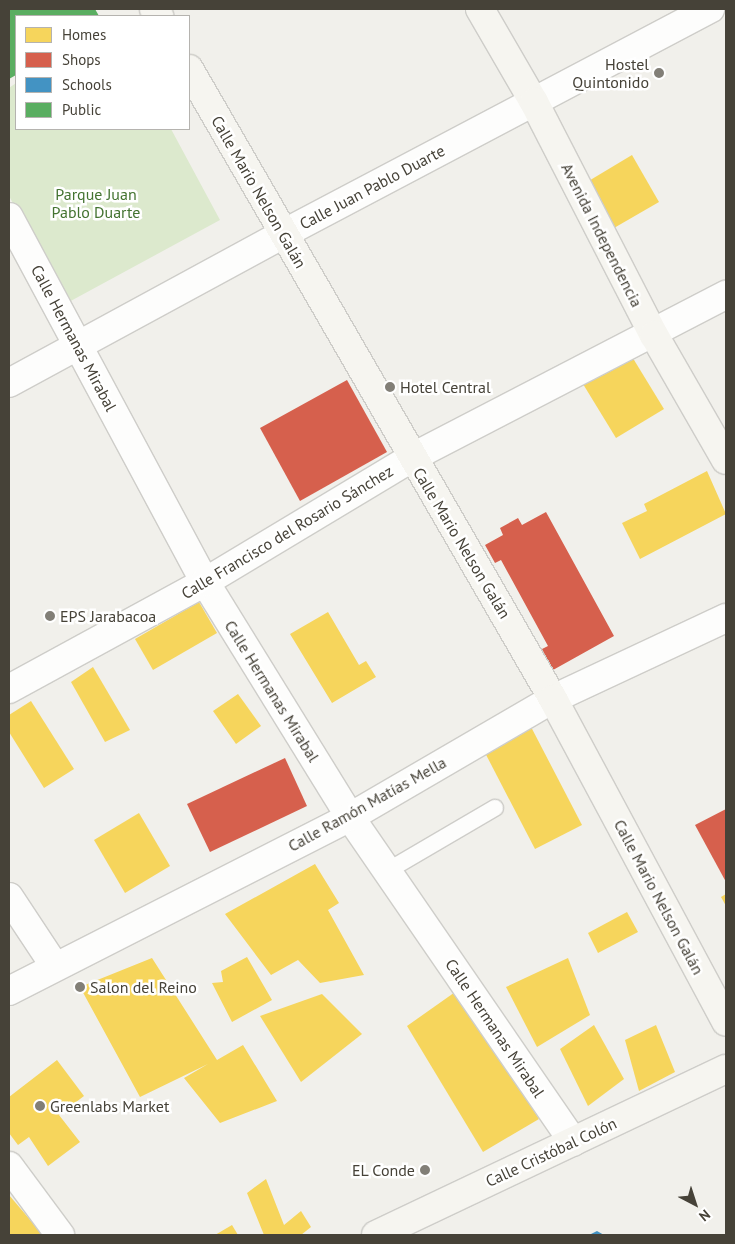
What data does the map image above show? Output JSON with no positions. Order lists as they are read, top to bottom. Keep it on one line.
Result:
{"streets":{"street":["Calle Juan Pablo Duarte","Calle Mario Nelson Galán","Avenida Independencia","Calle Hermanas Mirabal","Calle Francisco del Rosario Sánchez","Calle Ramón Matías Mella","Calle Cristóbal Colón"]},"crossings":[["Calle Juan Pablo Duarte","Calle Mario Nelson Galán"],["Calle Juan Pablo Duarte","Avenida Independencia"],["Calle Juan Pablo Duarte","Calle Hermanas Mirabal"],["Calle Mario Nelson Galán","Calle Francisco del Rosario Sánchez"],["Calle Mario Nelson Galán","Calle Ramón Matías Mella"],["Avenida Independencia","Calle Francisco del Rosario Sánchez"],["Calle Hermanas Mirabal","Calle Francisco del Rosario Sánchez"],["Calle Hermanas Mirabal","Calle Ramón Matías Mella"],["Calle Hermanas Mirabal","Calle Cristóbal Colón"]],"parks":["Parque Juan Pablo Duarte"],"places":["Hostel Quintonido","Hotel Central","EPS Jarabacoa","Salon del Reino","Greenlabs Market","EL Conde"],"legend":["Homes","Shops","Schools","Public"],"north":"bottom right"}
